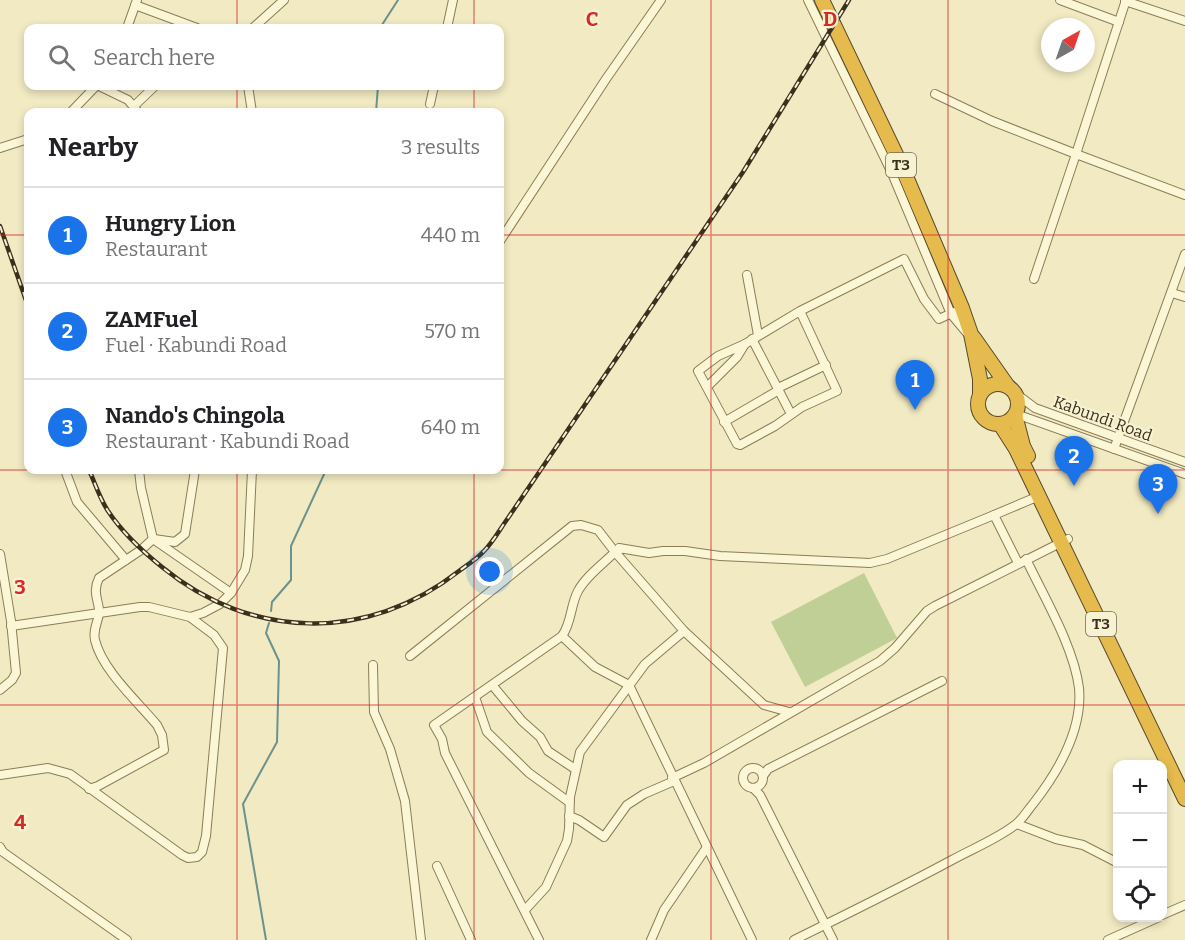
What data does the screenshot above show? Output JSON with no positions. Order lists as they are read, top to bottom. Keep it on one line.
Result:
{"streets":{"highway":["T3"],"street":["Kabundi Road"]},"crossings":[["T3","Kabundi Road"]],"north":"top right","page":{"search":"Search here","heading":["Nearby","3 results"],"list":[{"mark":"1","name":"Hungry Lion","note":"Restaurant","value":"440 m"},{"mark":"2","name":"ZAMFuel","note":"Fuel · Kabundi Road","value":"570 m"},{"mark":"3","name":"Nando's Chingola","note":"Restaurant · Kabundi Road","value":"640 m"}],"pins":["1","2","3"],"map_buttons":["+","−"]},"grid":{"columns":["C","D"],"rows":["3","4"]}}
